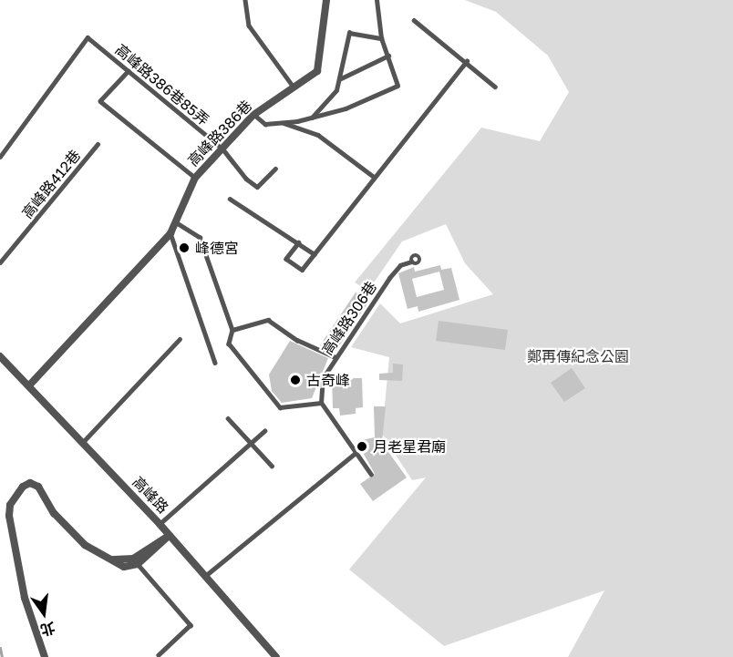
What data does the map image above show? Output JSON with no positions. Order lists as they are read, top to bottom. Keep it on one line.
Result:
{"streets":{"street":["高峰路386巷","高峰路"],"lane":["高峰路386巷85弄","高峰路412巷","高峰路306巷"]},"crossings":[["高峰路386巷85弄","高峰路386巷"],["高峰路386巷","高峰路"]],"parks":["鄭再傳紀念公園"],"places":["峰德宮","古奇峰","月老星君廟"],"north":"bottom"}
